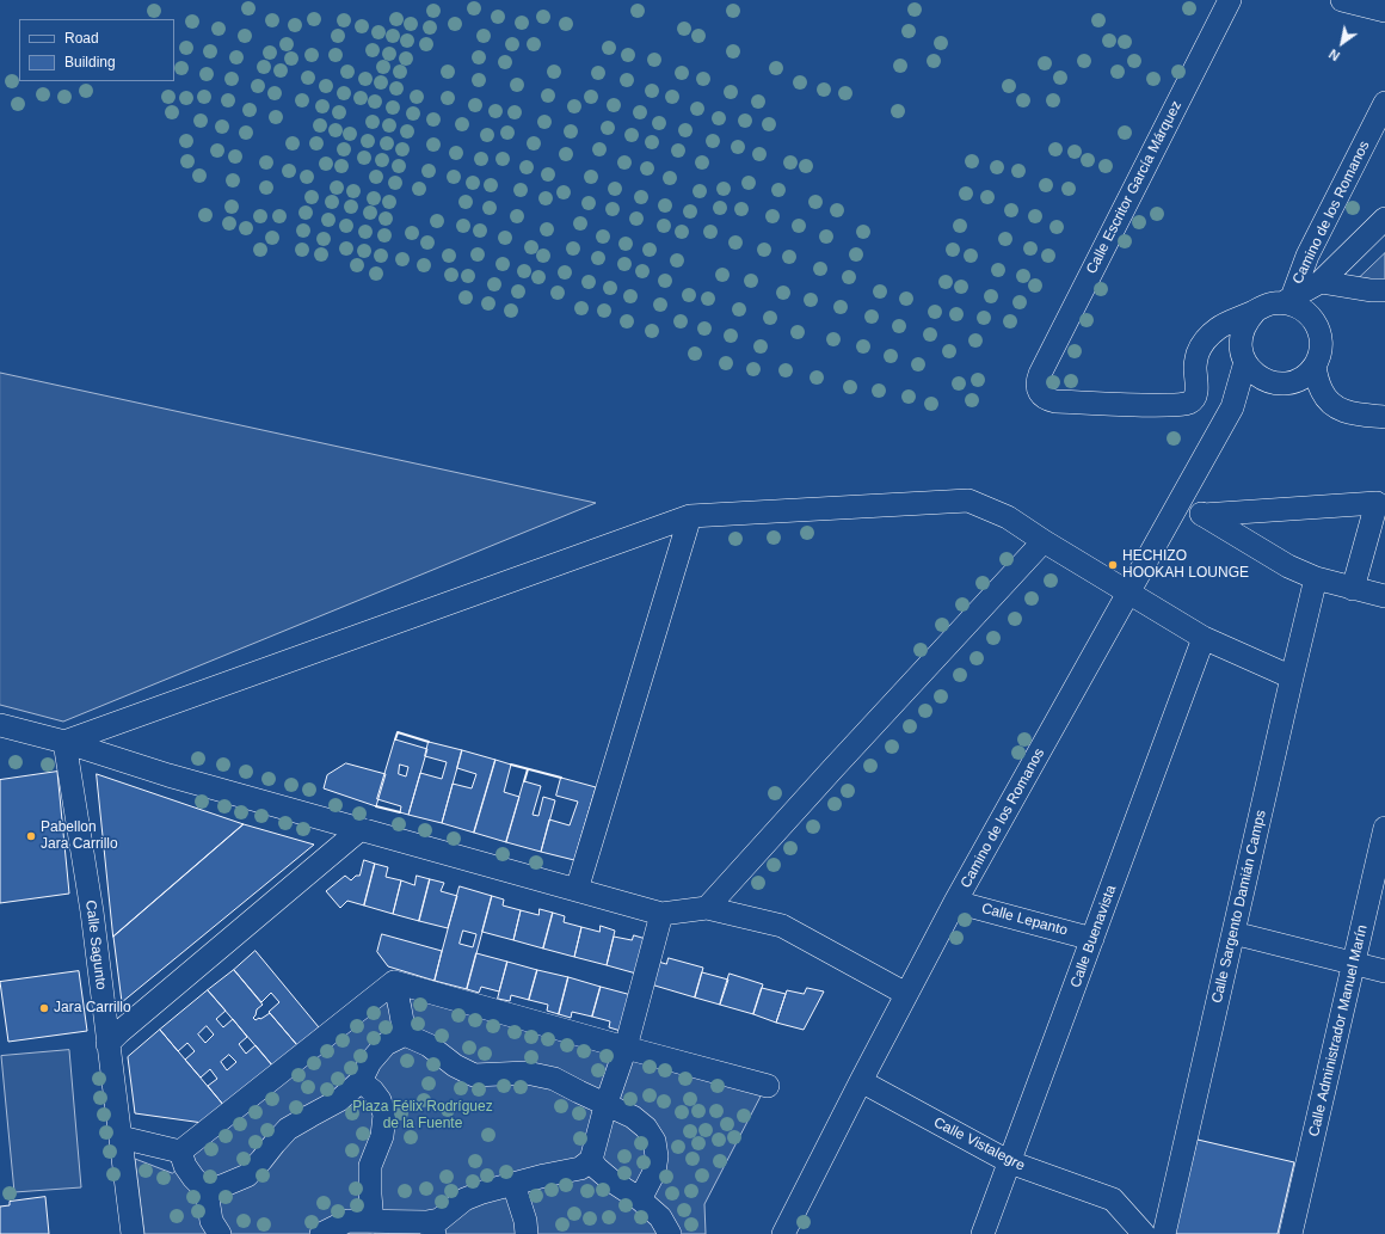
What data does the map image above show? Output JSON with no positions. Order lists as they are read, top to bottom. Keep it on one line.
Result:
{"streets":{"street":["Calle Escritor García Márquez","Camino de los Romanos","Calle Sargento Damián Camps","Calle Lepanto","Calle Buenavista","Calle Sagunto","Calle Administrador Manuel Marín","Calle Vistalegre"]},"crossings":[["Calle Escritor García Márquez","Camino de los Romanos"],["Camino de los Romanos","Calle Lepanto"],["Camino de los Romanos","Calle Vistalegre"],["Calle Lepanto","Calle Buenavista"],["Calle Buenavista","Calle Vistalegre"]],"parks":["Plaza Félix Rodríguez de la Fuente"],"places":["HECHIZO HOOKAH LOUNGE","Pabellon Jara Carrillo","Jara Carrillo"],"legend":["Road","Building"],"north":"bottom left"}
